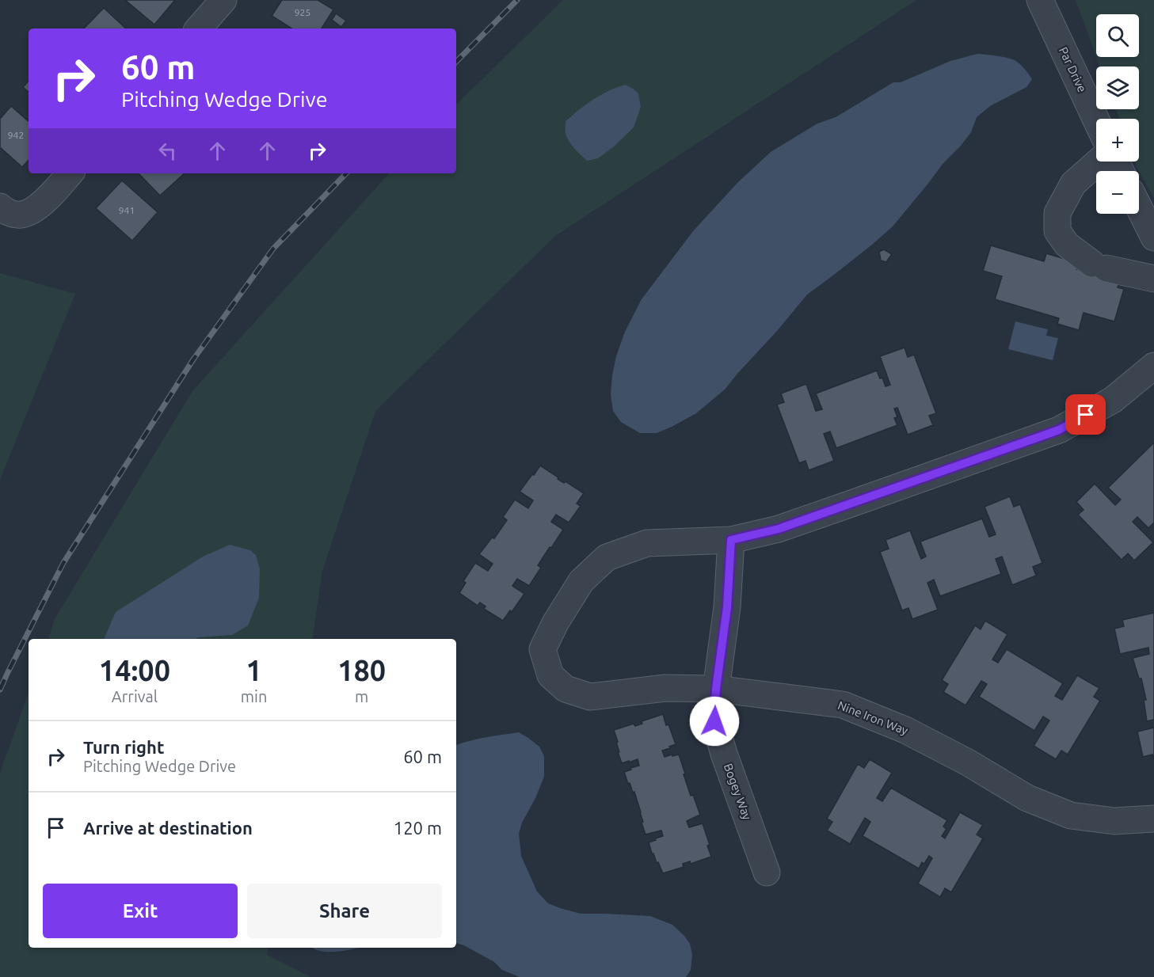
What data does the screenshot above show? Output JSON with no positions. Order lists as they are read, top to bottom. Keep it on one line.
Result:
{"streets":{"street":["Par Drive","Nine Iron Way","Bogey Way"]},"crossings":[["Nine Iron Way","Bogey Way"]],"house_numbers":["925","942","941"],"page":{"map_buttons":["+","−"],"turn":["60 m","Pitching Wedge Drive"],"eta":["14:00","Arrival","1","min","180","m"],"list":[{"name":"Turn right","note":"Pitching Wedge Drive","value":"60 m"},{"name":"Arrive at destination","value":"120 m"}],"buttons":["Exit","Share"]}}
